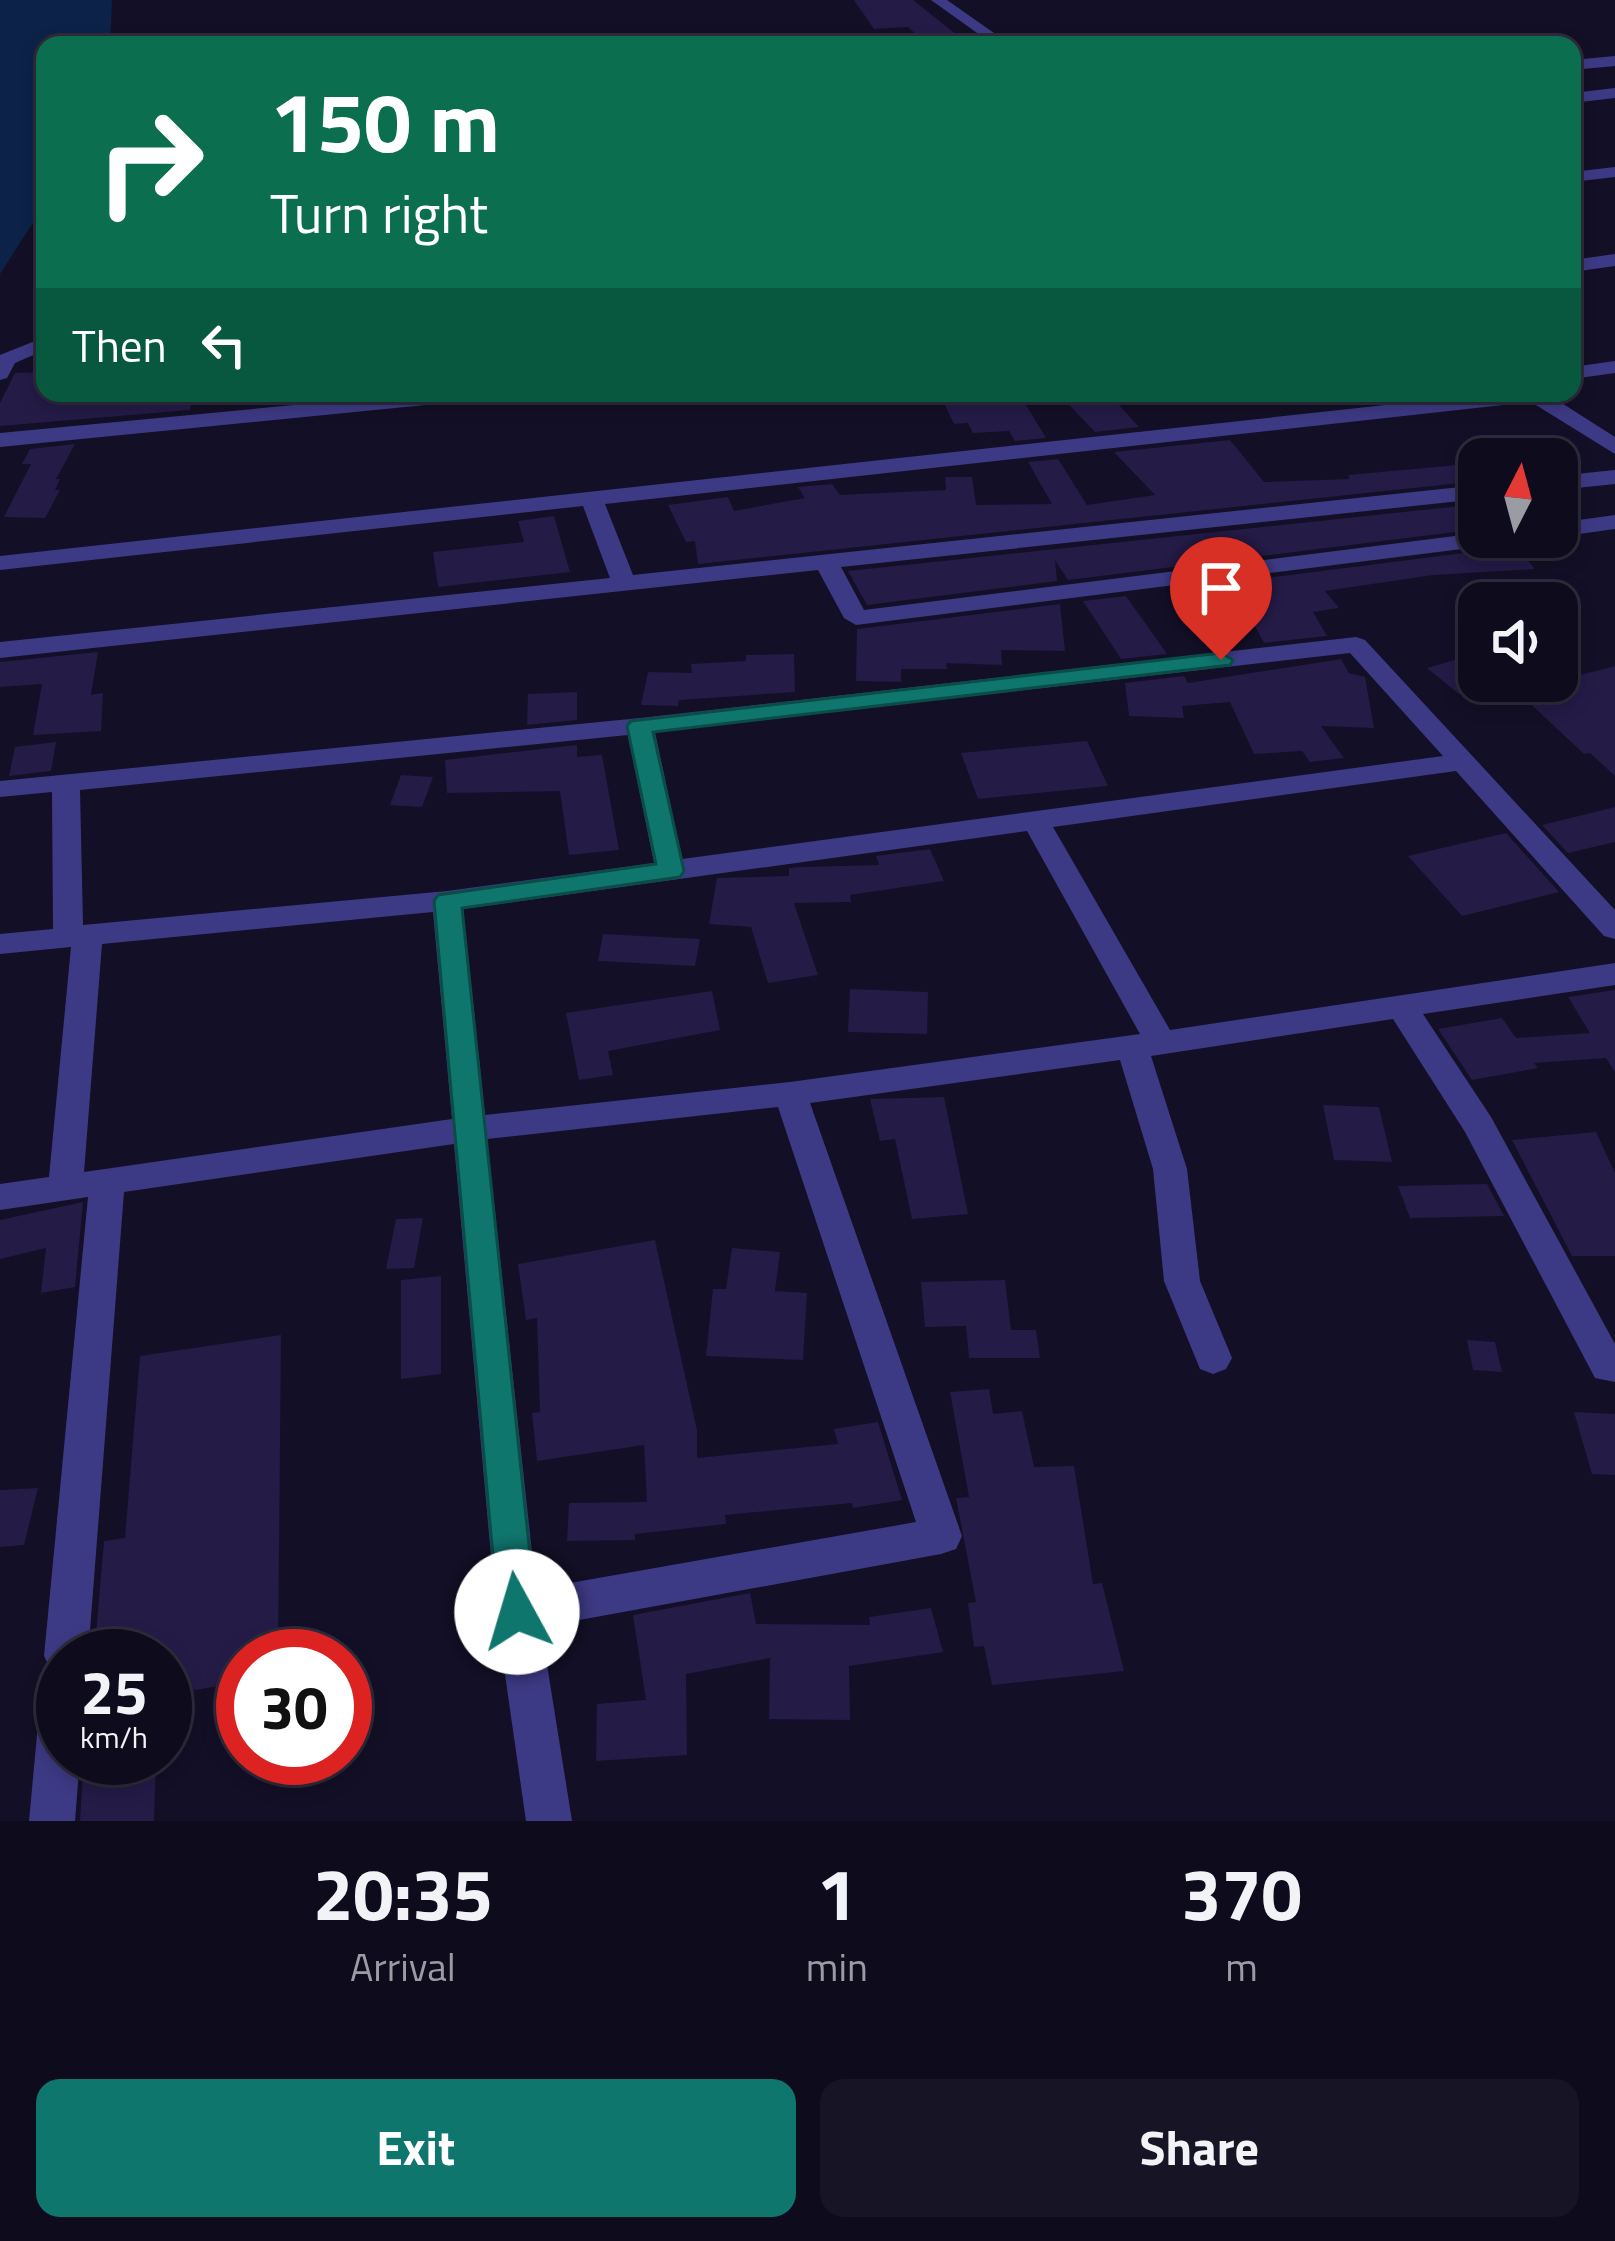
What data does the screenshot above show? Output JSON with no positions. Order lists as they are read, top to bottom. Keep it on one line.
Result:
{"north":"top","page":{"turn":["150 m","Turn right"],"then":"Then","speed":"25 km/h","limit":"30","eta":["20:35","Arrival","1","min","370","m"],"buttons":["Exit","Share"]}}
